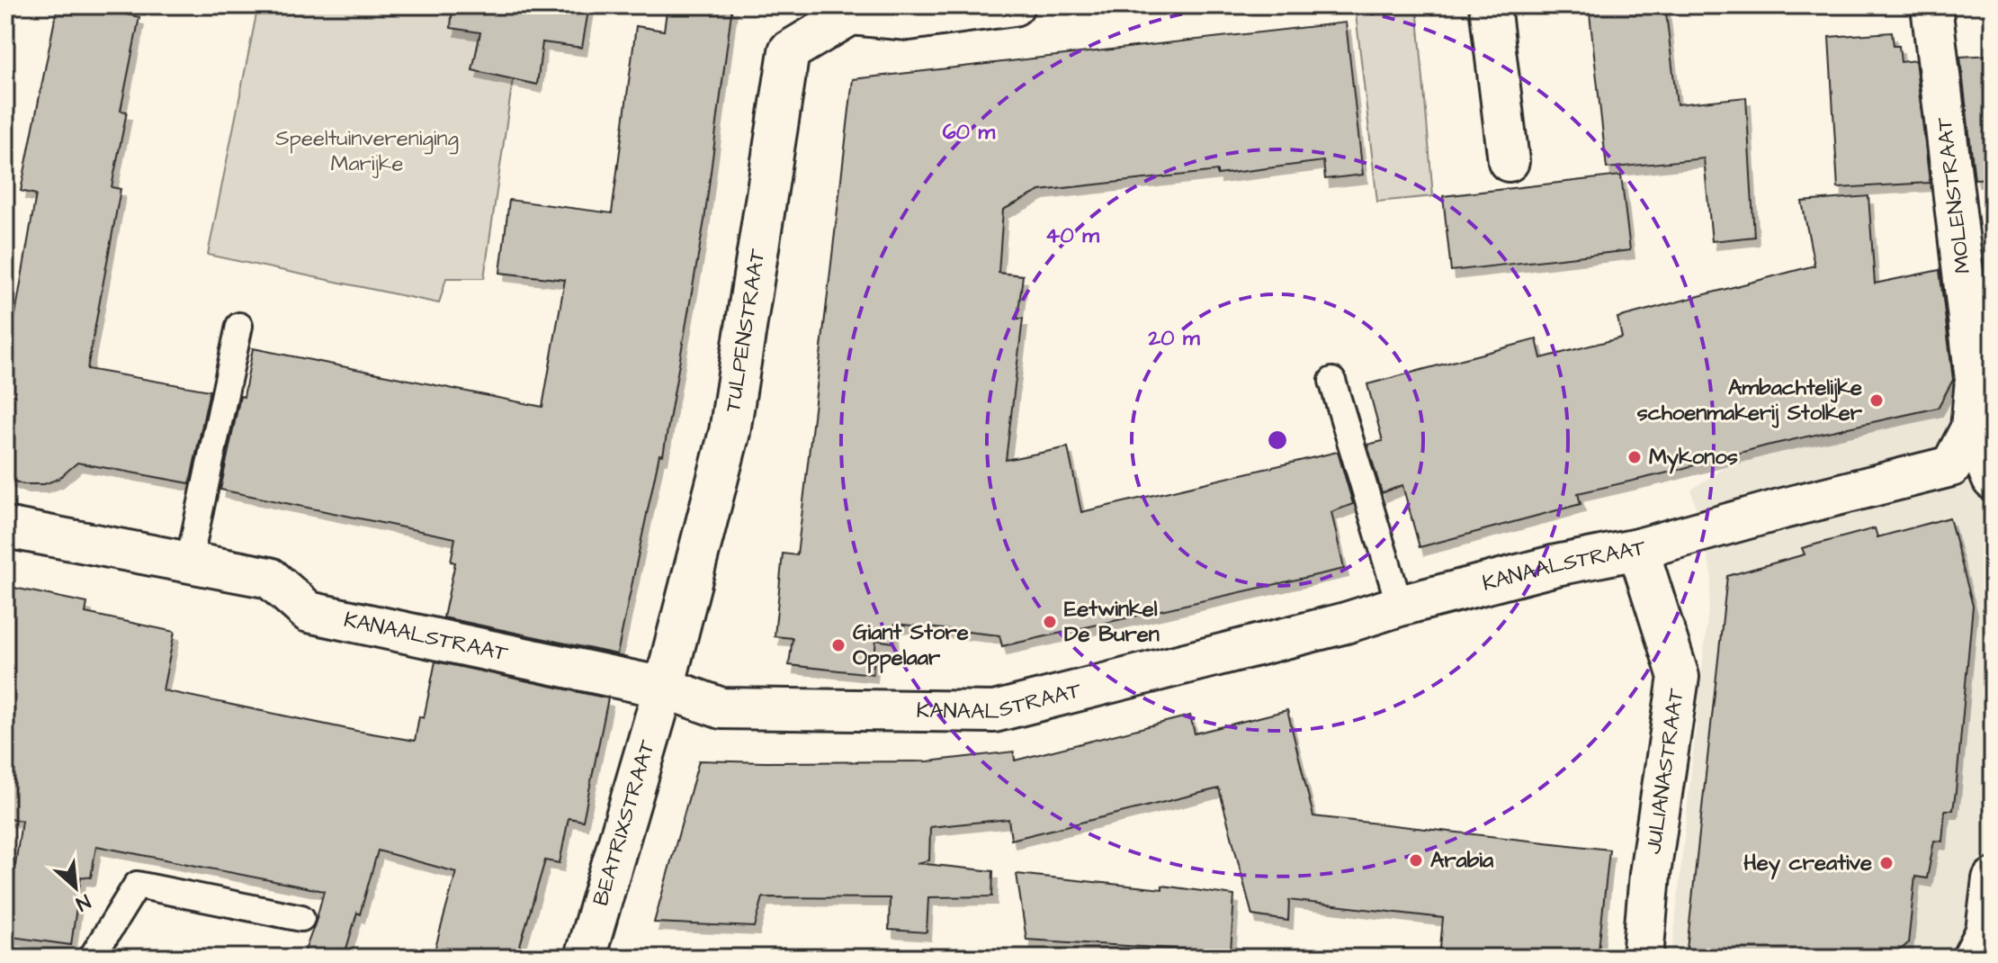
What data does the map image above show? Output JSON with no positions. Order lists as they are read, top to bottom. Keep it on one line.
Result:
{"streets":{"street":["MOLENSTRAAT","TULPENSTRAAT","KANAALSTRAAT","JULIANASTRAAT","BEATRIXSTRAAT"]},"crossings":[["MOLENSTRAAT","KANAALSTRAAT"],["TULPENSTRAAT","KANAALSTRAAT"],["TULPENSTRAAT","BEATRIXSTRAAT"],["KANAALSTRAAT","JULIANASTRAAT"],["KANAALSTRAAT","BEATRIXSTRAAT"]],"parks":["Speeltuinvereniging Marijke"],"places":["Ambachtelijke schoenmakerij Stolker","Mykonos","Eetwinkel De Buren","Giant Store Oppelaar","Arabia","Hey creative"],"north":"bottom right","rings":["60 m","40 m","20 m"]}
